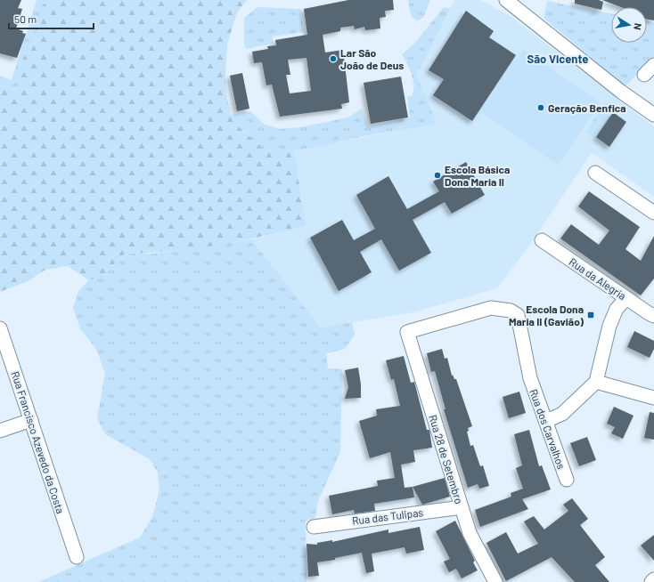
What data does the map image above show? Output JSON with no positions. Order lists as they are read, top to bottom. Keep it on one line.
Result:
{"streets":{"street":["Rua da Alegria","Rua dos Carvalhos","Rua Francisco Azevedo da Costa","Rua 28 de Setembro","Rua das Tulipas"]},"crossings":[["Rua dos Carvalhos","Rua 28 de Setembro"],["Rua 28 de Setembro","Rua das Tulipas"]],"districts":["São Vicente"],"places":{"other":["Lar São João de Deus","Geração Benfica","Escola Básica Dona Maria II"],"transit":["Escola Dona Maria II (Gavião)"]},"scale_bar":"50 m","north":"right"}
